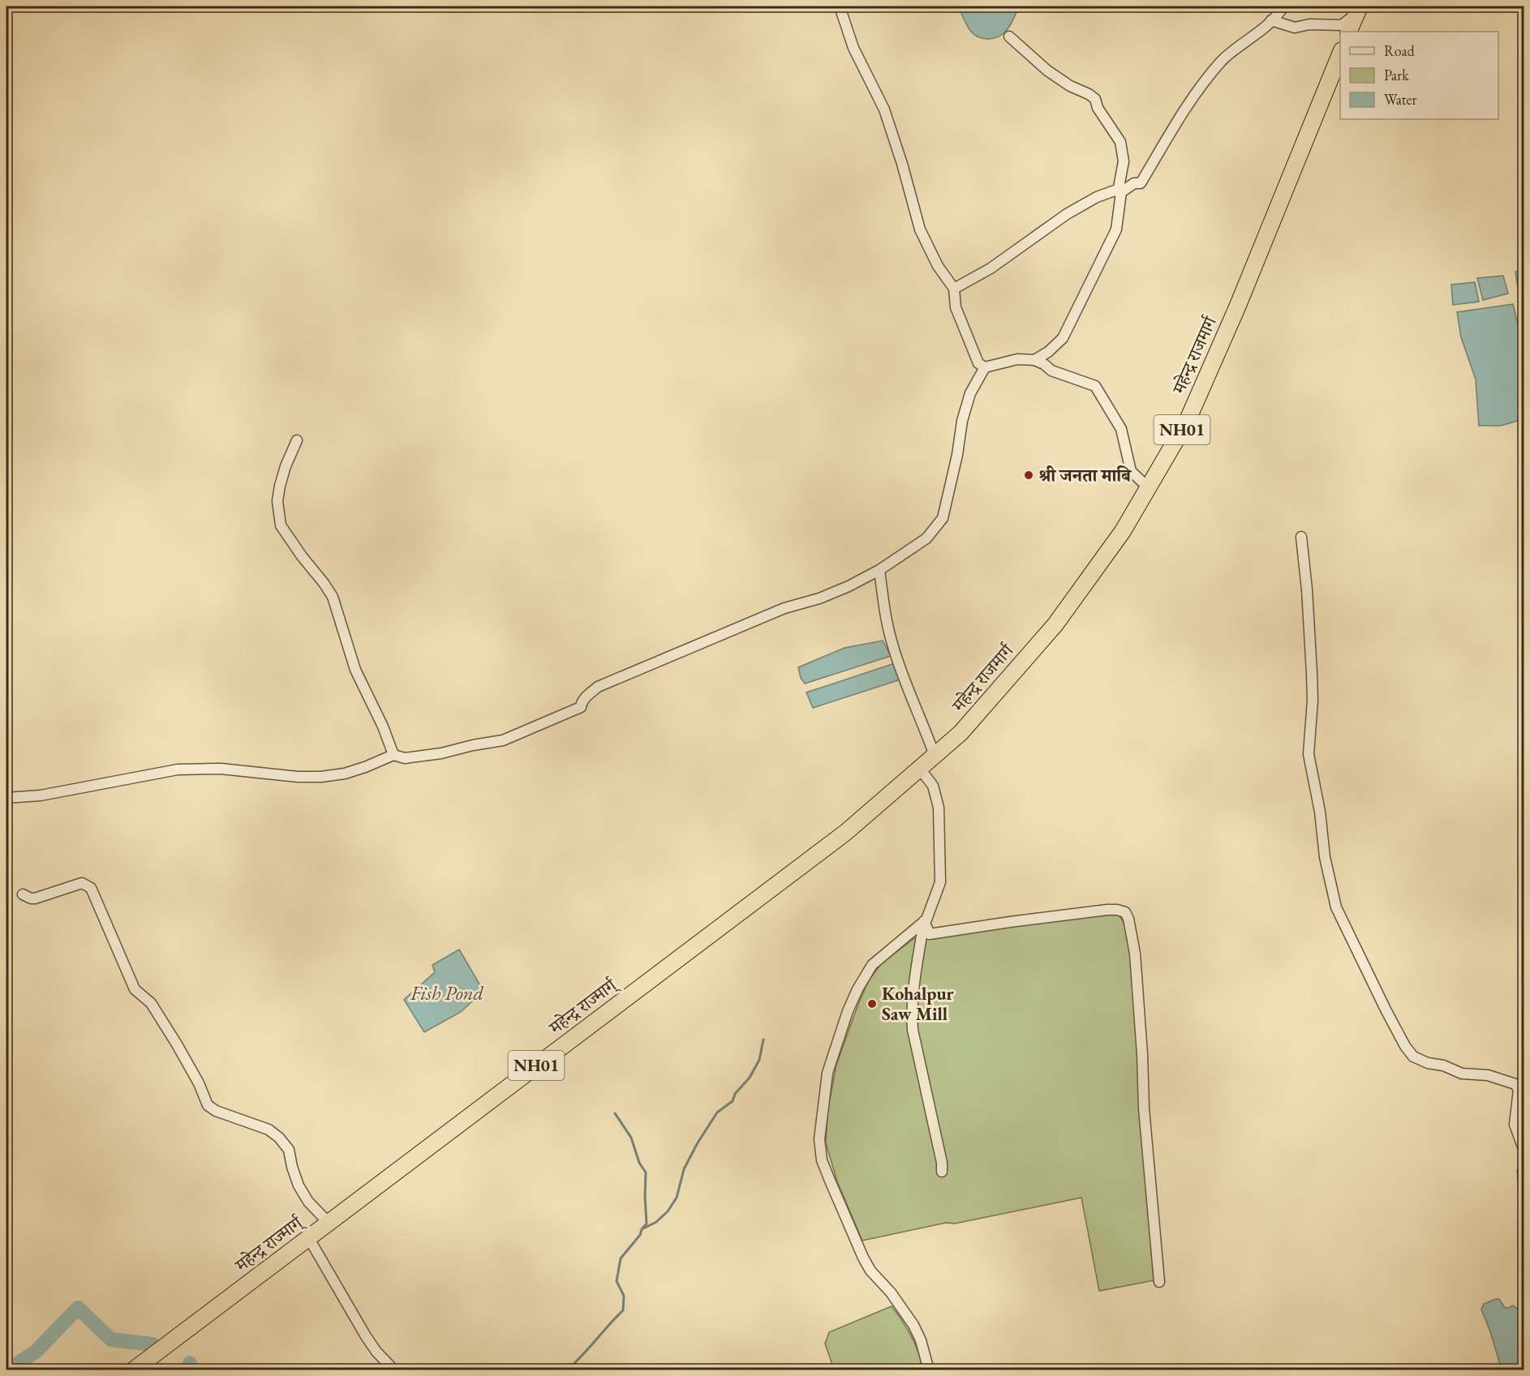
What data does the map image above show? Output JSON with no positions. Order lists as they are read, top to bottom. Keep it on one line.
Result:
{"streets":{"highway":["महेन्द्र राजमार्ग","NH01","महेन्द्र राज्मार्ग्"]},"crossings":[["महेन्द्र राजमार्ग","महेन्द्र राज्मार्ग्"]],"water":["Fish Pond"],"places":["श्री जनता माबि","Kohalpur Saw Mill"],"legend":["Road","Park","Water"]}
